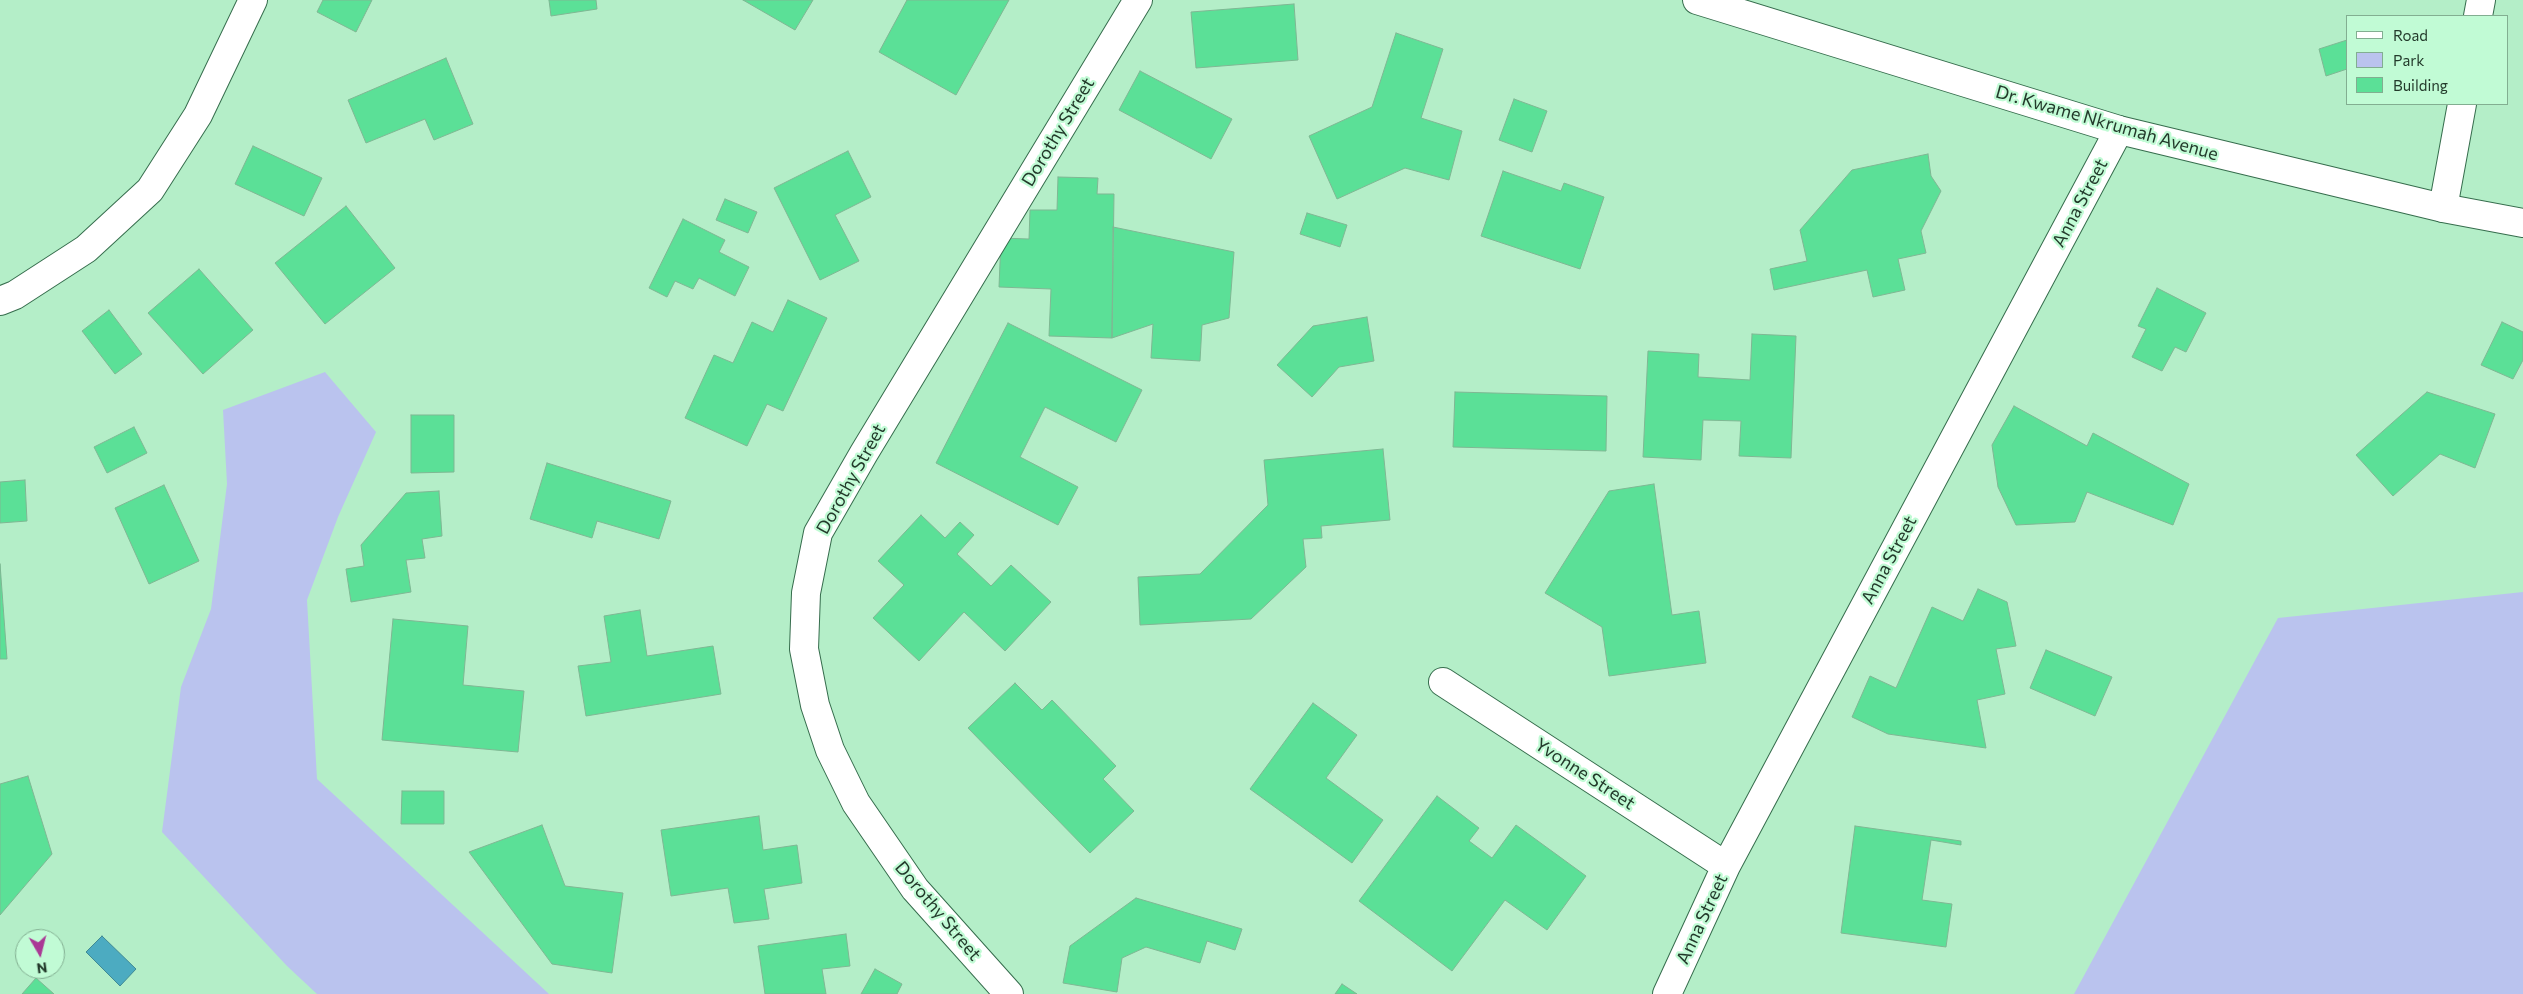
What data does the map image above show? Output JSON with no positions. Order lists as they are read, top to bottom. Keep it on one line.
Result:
{"streets":{"street":["Dr. Kwame Nkrumah Avenue","Dorothy Street","Anna Street","Yvonne Street"]},"crossings":[["Dr. Kwame Nkrumah Avenue","Anna Street"],["Anna Street","Yvonne Street"]],"legend":["Road","Park","Building"],"north":"bottom"}
